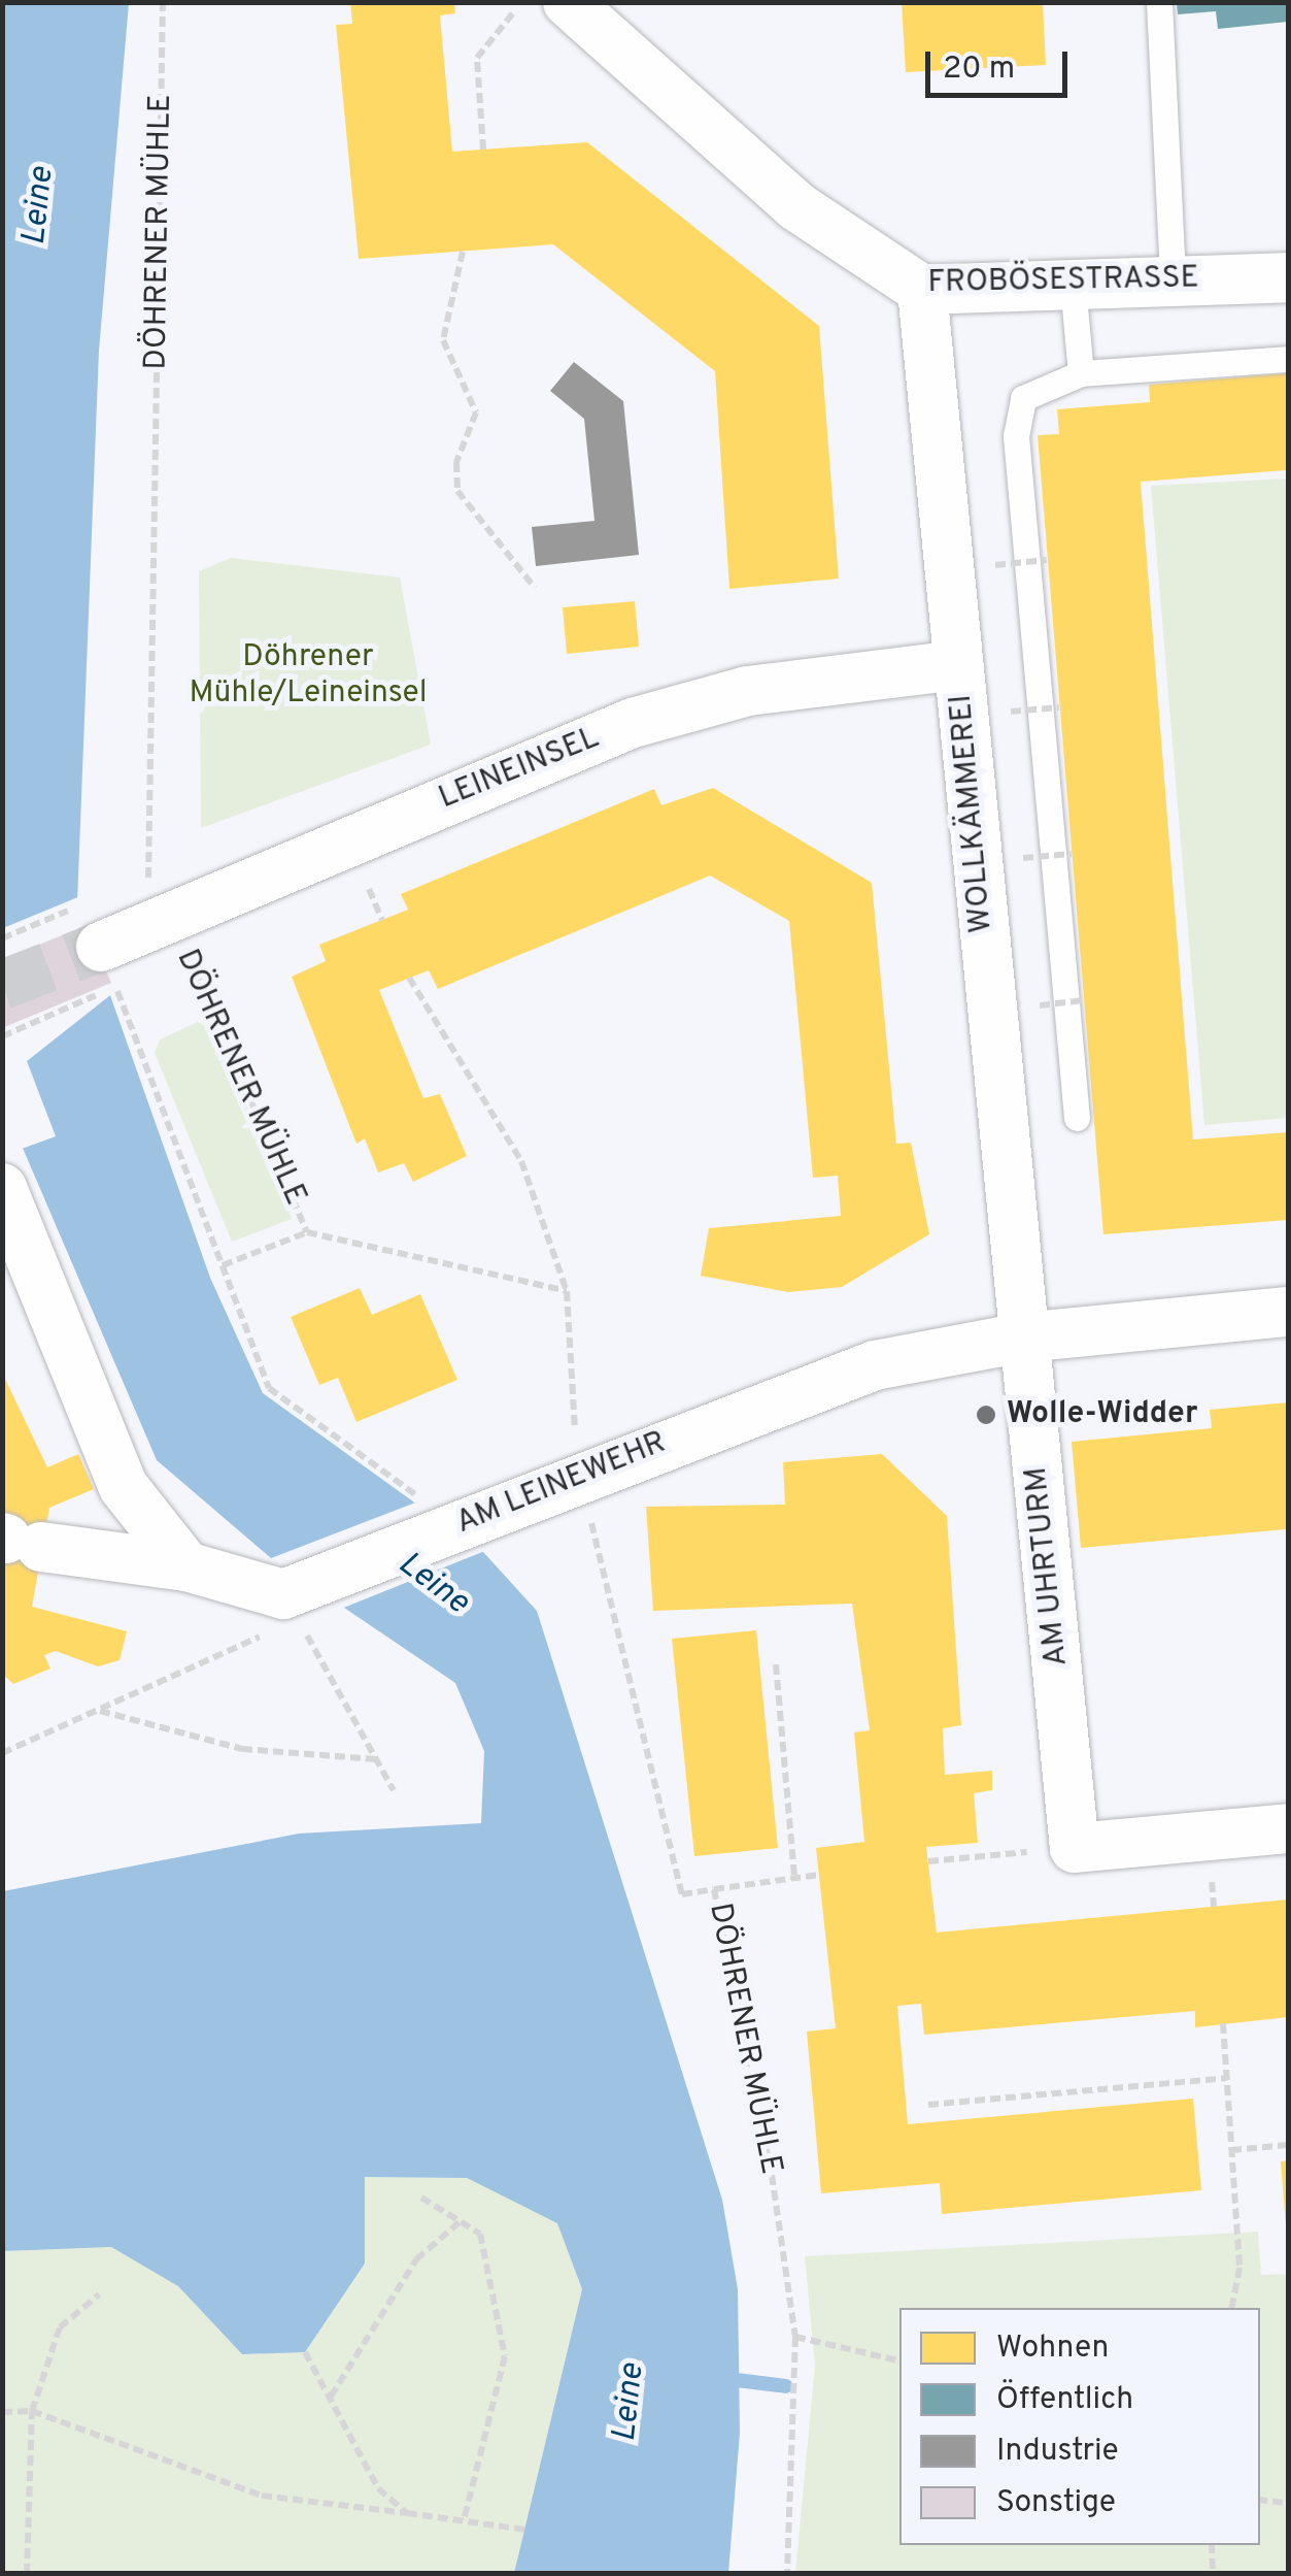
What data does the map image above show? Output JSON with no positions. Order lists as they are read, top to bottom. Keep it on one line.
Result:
{"streets":{"street":["FROBÖSESTRASSE","LEINEINSEL","WOLLKÄMMEREI","AM LEINEWEHR","AM UHRTURM"],"path":["DÖHRENER MÜHLE"]},"crossings":[["DÖHRENER MÜHLE","LEINEINSEL"],["DÖHRENER MÜHLE","AM LEINEWEHR"],["FROBÖSESTRASSE","WOLLKÄMMEREI"],["LEINEINSEL","WOLLKÄMMEREI"],["WOLLKÄMMEREI","AM LEINEWEHR"],["WOLLKÄMMEREI","AM UHRTURM"],["AM LEINEWEHR","AM UHRTURM"]],"water":["Leine"],"parks":["Döhrener Mühle/Leineinsel"],"places":["Wolle-Widder"],"legend":["Wohnen","Öffentlich","Industrie","Sonstige"],"scale_bar":"20 m"}
